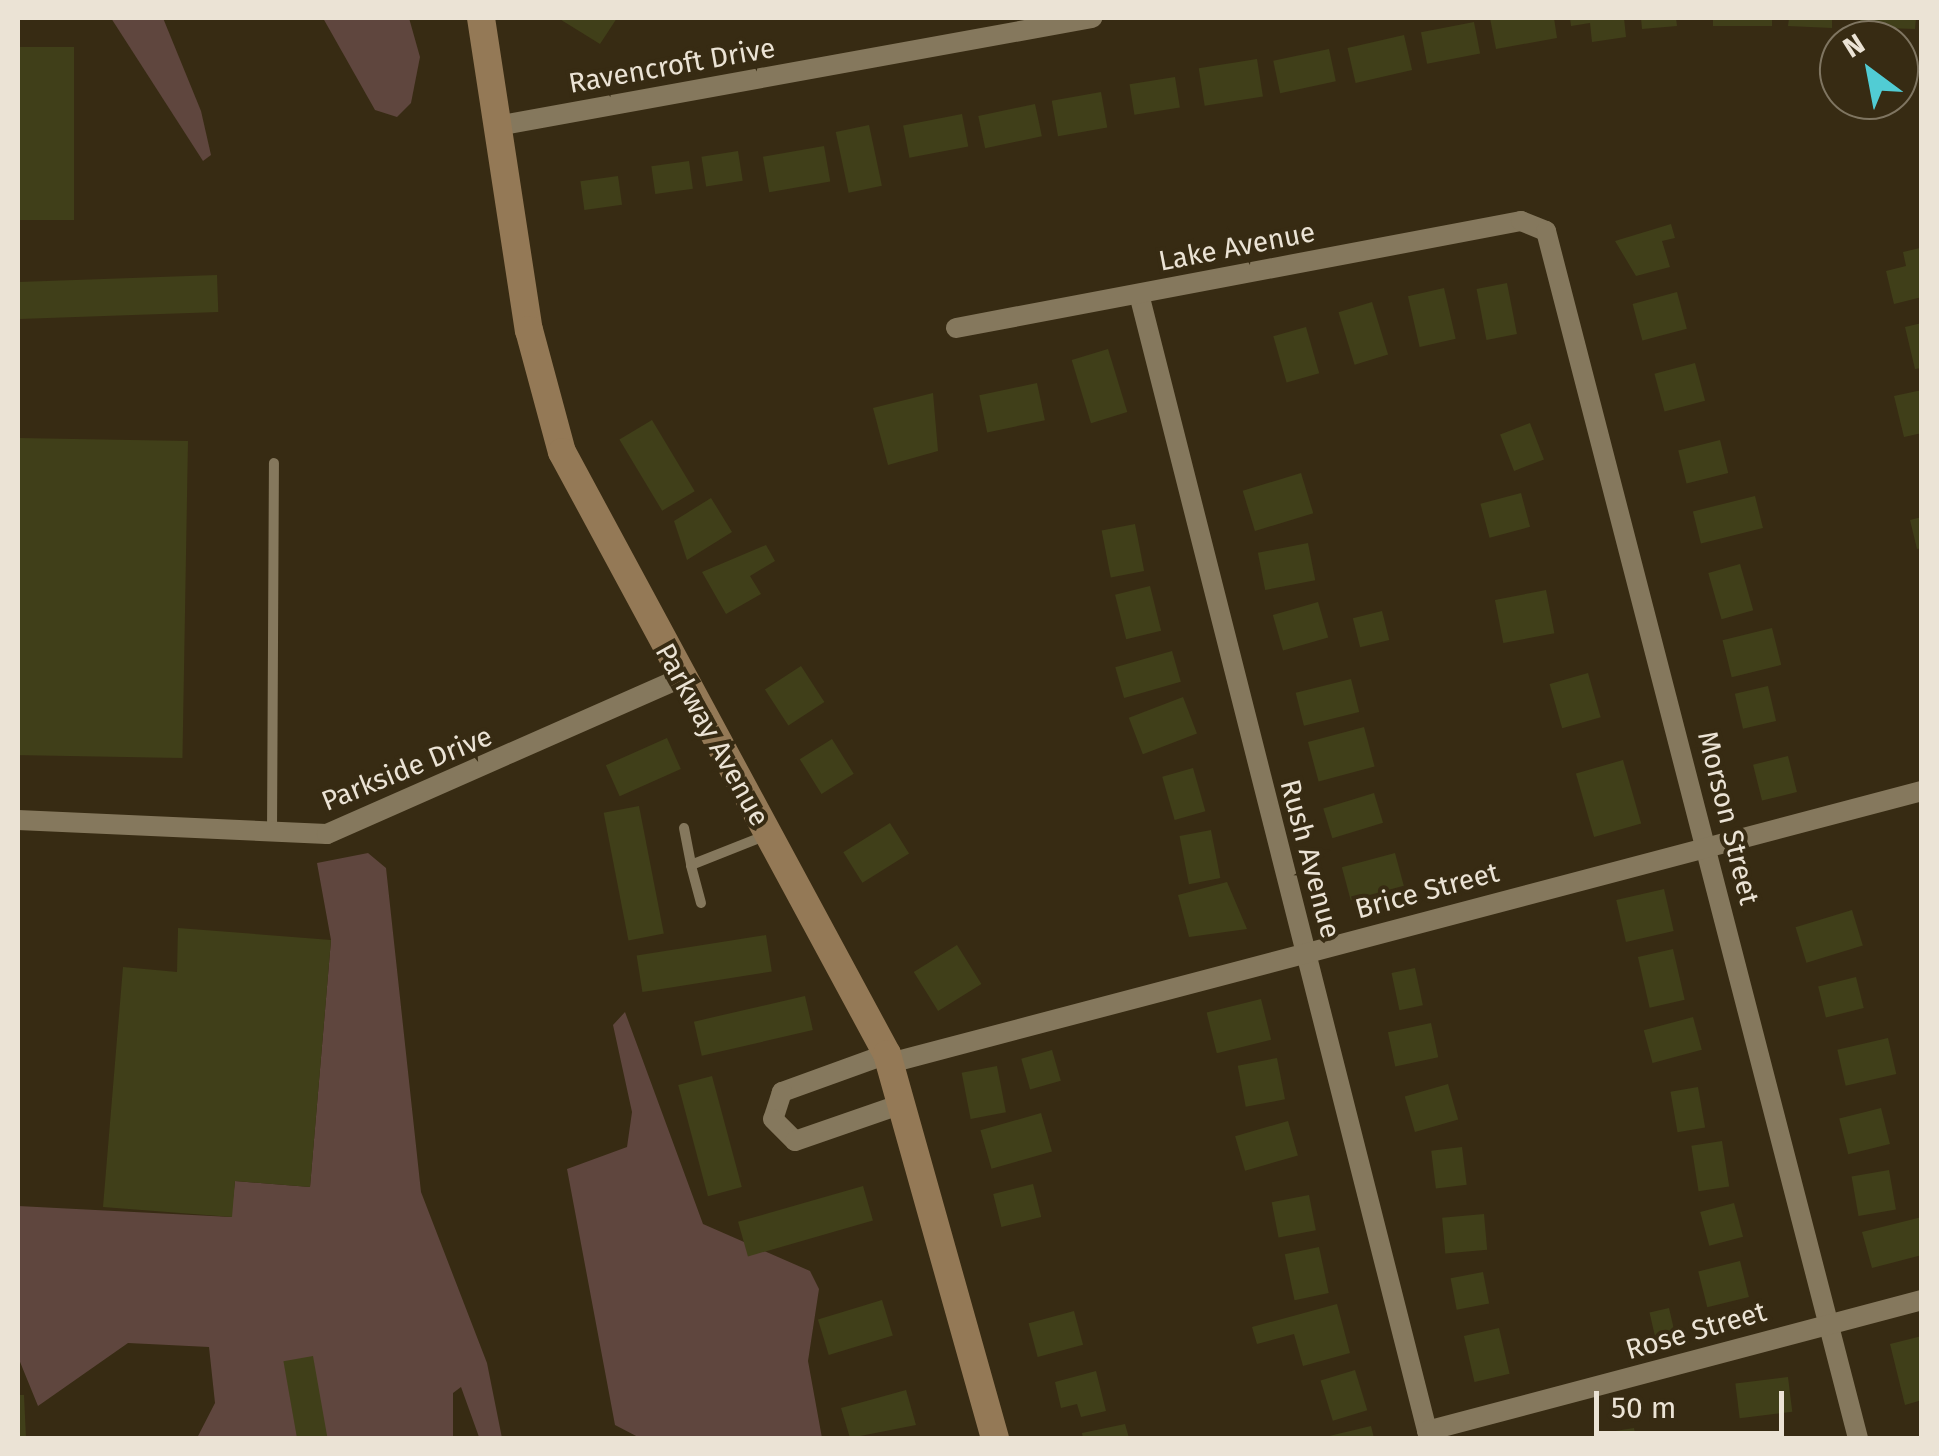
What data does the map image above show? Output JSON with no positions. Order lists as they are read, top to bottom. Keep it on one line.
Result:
{"streets":{"street":["Ravencroft Drive","Lake Avenue","Parkway Avenue","Parkside Drive","Morson Street","Rush Avenue","Brice Street","Rose Street"]},"crossings":[["Ravencroft Drive","Parkway Avenue"],["Lake Avenue","Morson Street"],["Lake Avenue","Rush Avenue"],["Parkway Avenue","Parkside Drive"],["Parkway Avenue","Brice Street"],["Morson Street","Brice Street"],["Morson Street","Rose Street"],["Rush Avenue","Brice Street"],["Rush Avenue","Rose Street"]],"scale_bar":"50 m","north":"top left"}
